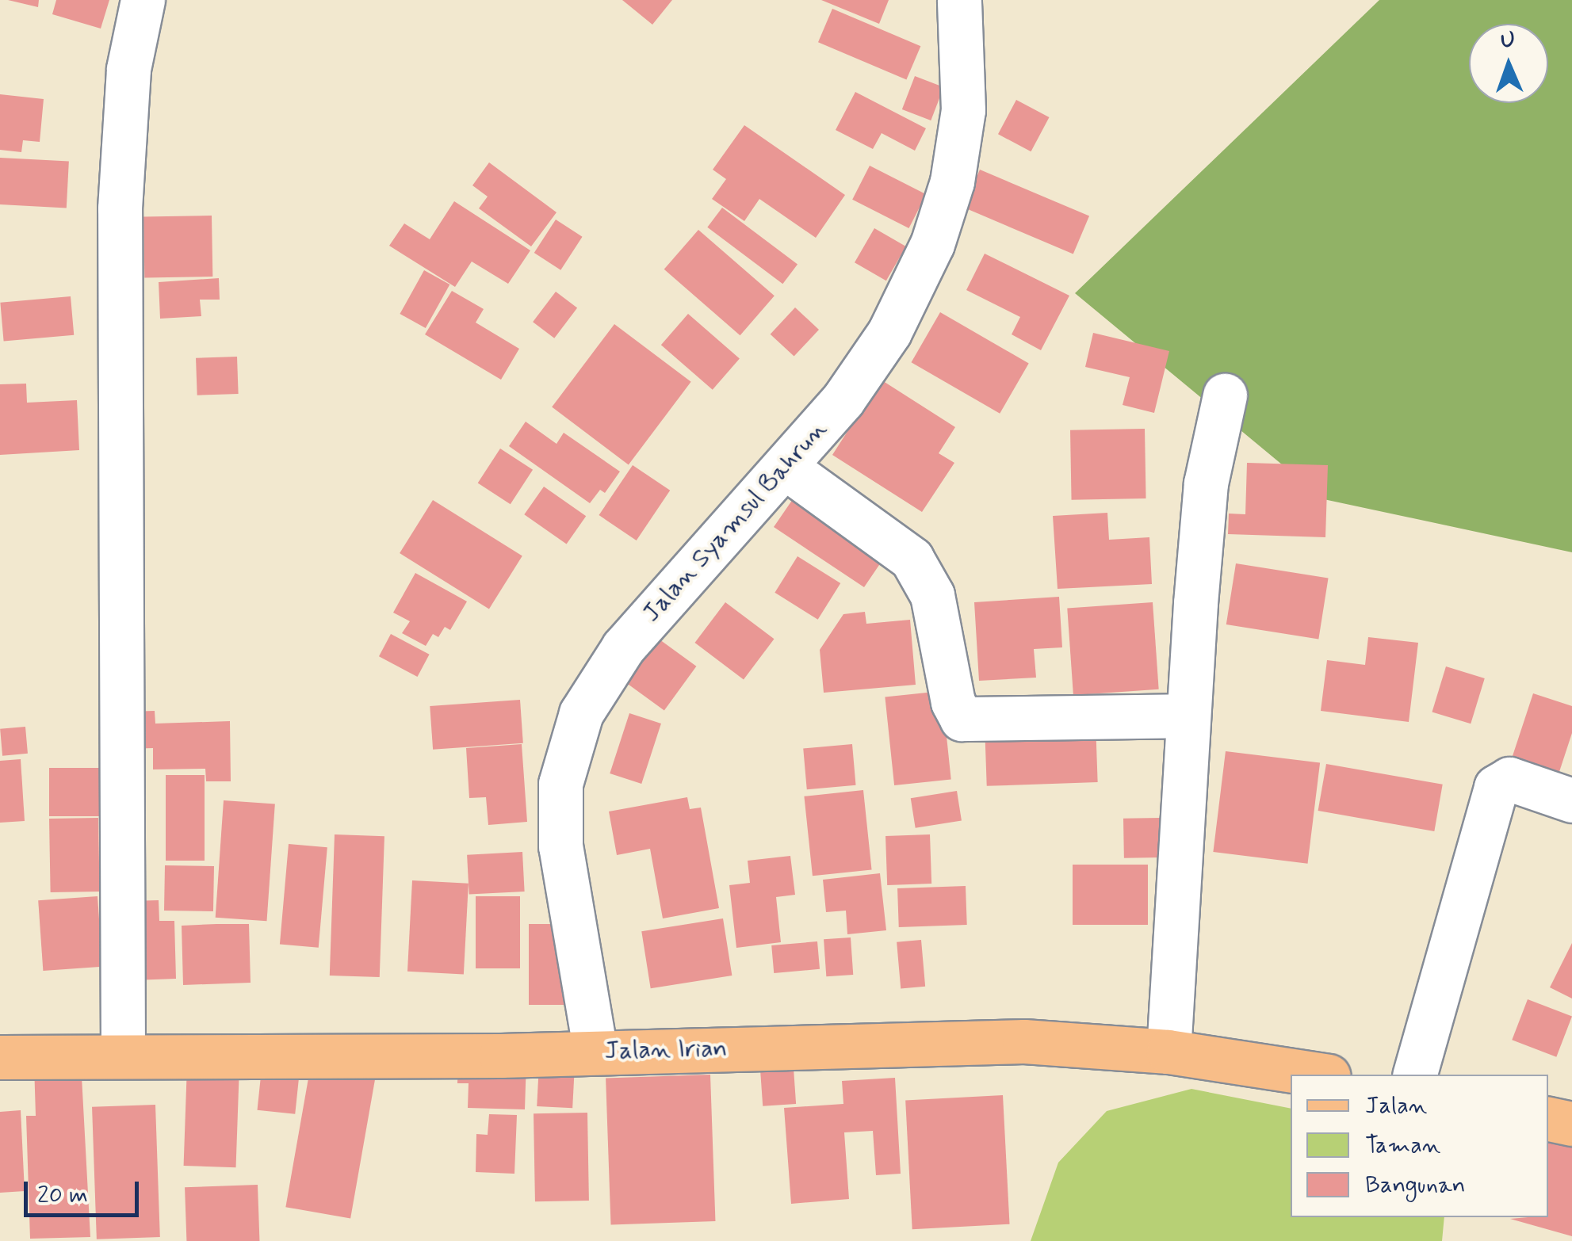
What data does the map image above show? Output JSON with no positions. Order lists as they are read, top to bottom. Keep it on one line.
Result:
{"streets":{"main road":["Jalan Irian"],"street":["Jalan Syamsul Bahrun"]},"crossings":[["Jalan Syamsul Bahrun","Jalan Irian"]],"legend":["Jalan","Taman","Bangunan"],"scale_bar":"20 m","north":"top"}
